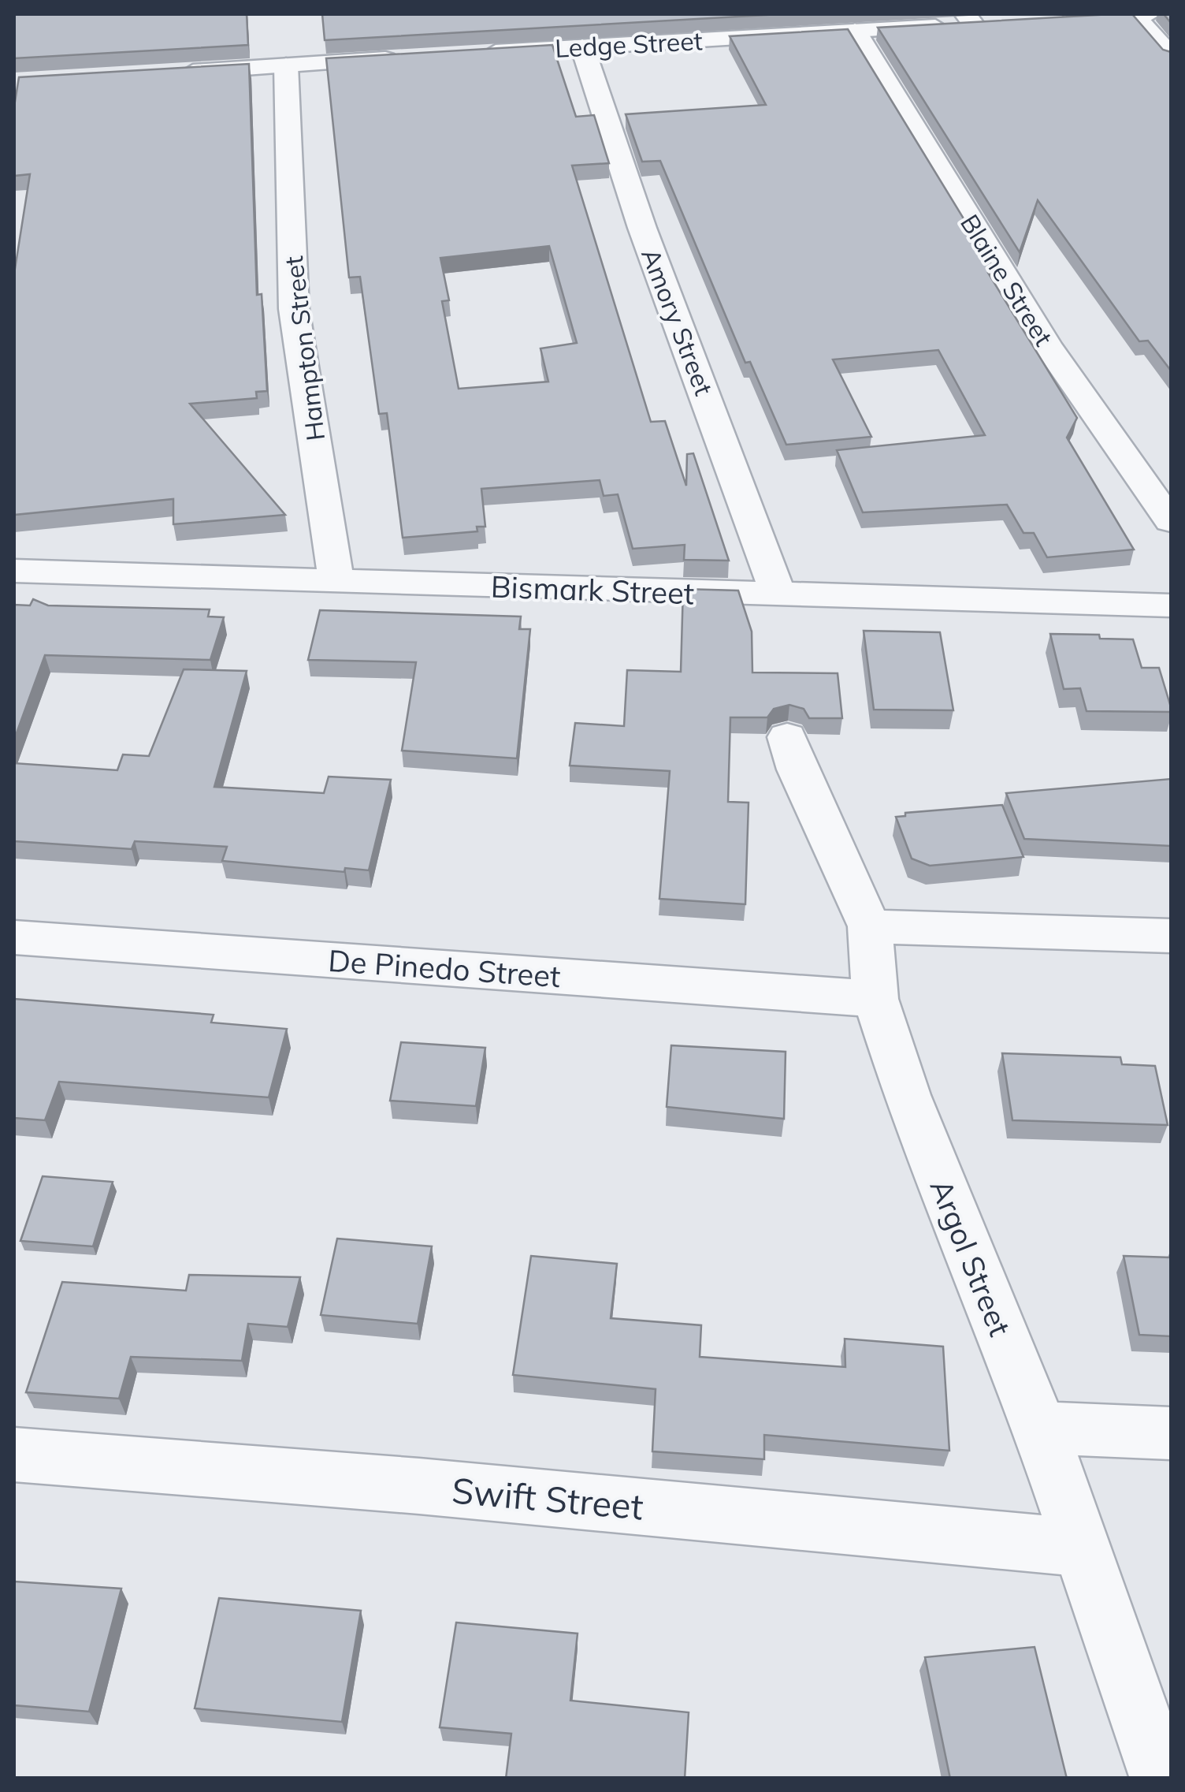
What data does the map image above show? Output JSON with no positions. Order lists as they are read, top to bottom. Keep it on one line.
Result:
{"streets":{"street":["Ledge Street","Blaine Street","Amory Street","Hampton Street","Bismark Street","De Pinedo Street","Argol Street","Swift Street"]},"crossings":[["Ledge Street","Blaine Street"],["Ledge Street","Amory Street"],["Amory Street","Bismark Street"],["Hampton Street","Bismark Street"],["De Pinedo Street","Argol Street"],["Argol Street","Swift Street"]]}
